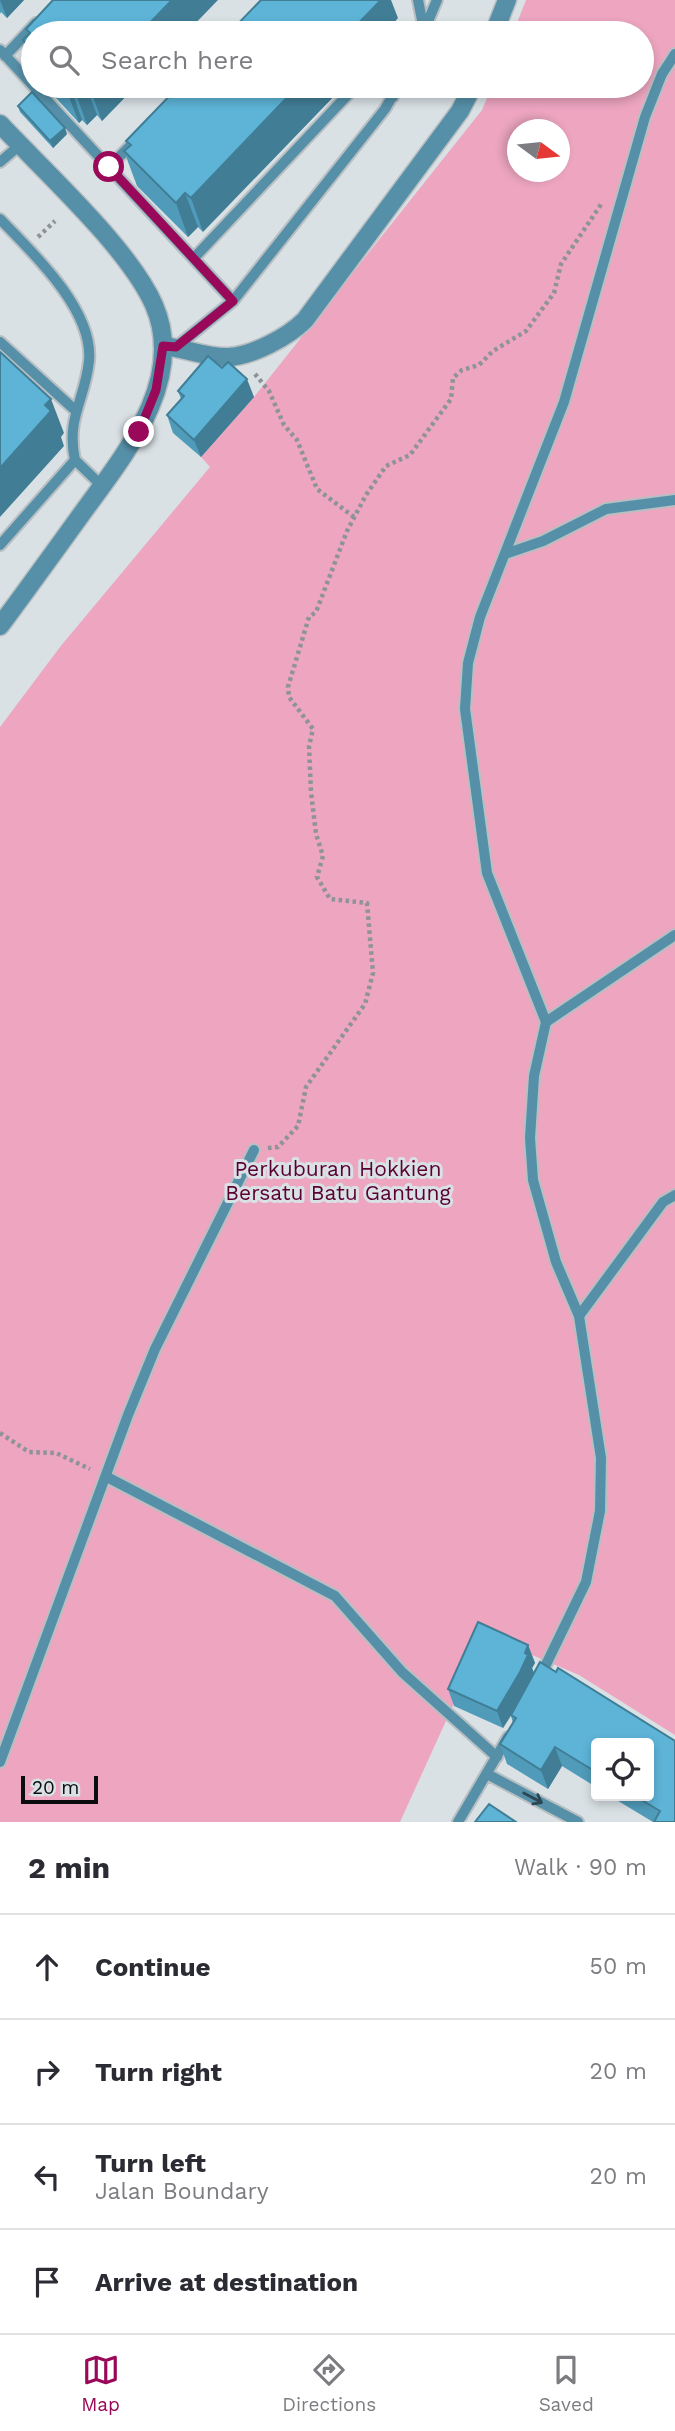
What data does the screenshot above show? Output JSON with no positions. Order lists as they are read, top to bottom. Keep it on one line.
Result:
{"parks":["Perkuburan Hokkien Bersatu Batu Gantung"],"scale_bar":"20 m","north":"right","page":{"search":"Search here","scale":"20 m","heading":["2 min","Walk · 90 m"],"list":[["Continue","50 m"],["Turn right","20 m"],["Turn left","Jalan Boundary","20 m"],"Arrive at destination"],"nav":["Map","Directions","Saved"]}}
